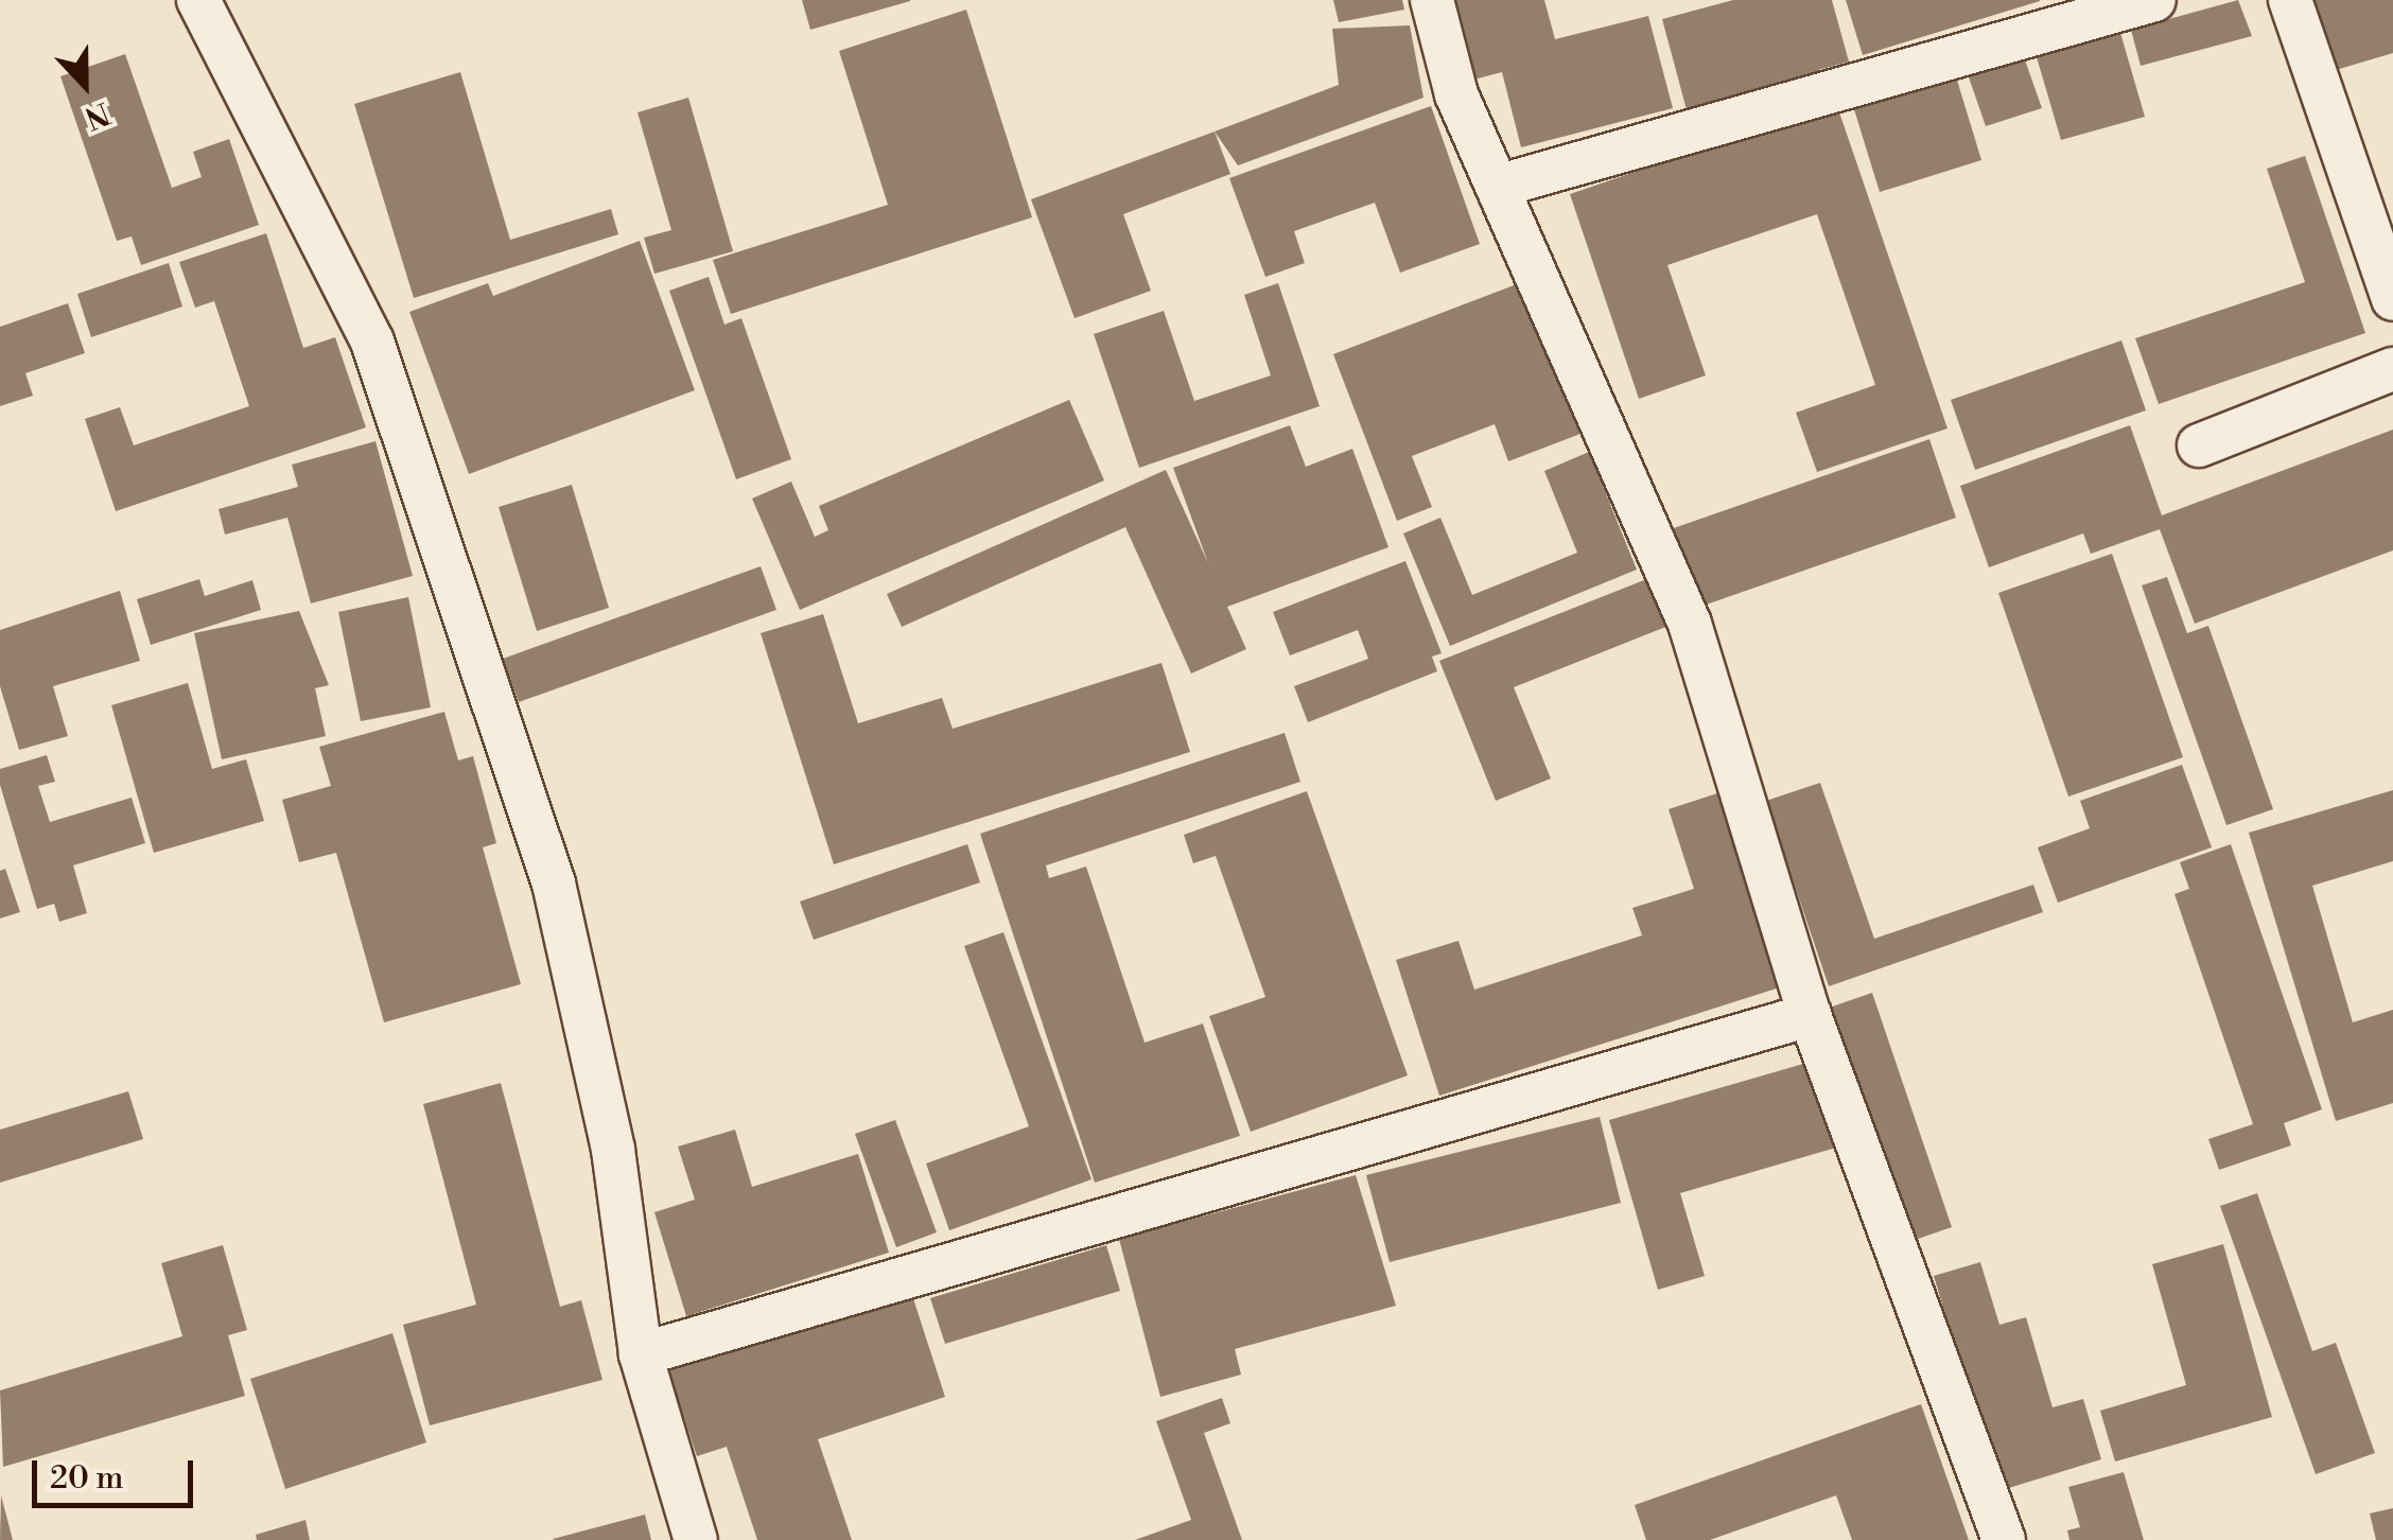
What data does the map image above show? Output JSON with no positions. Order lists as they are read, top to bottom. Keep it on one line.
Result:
{"scale_bar":"20 m","north":"bottom"}
